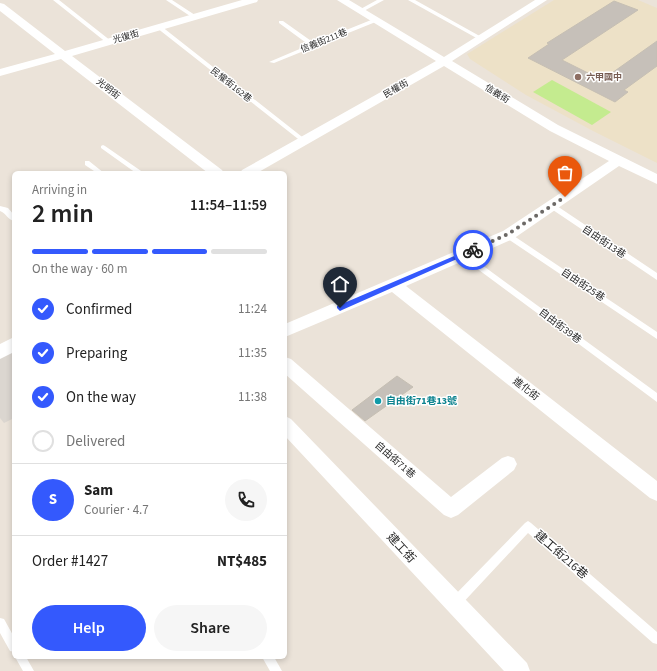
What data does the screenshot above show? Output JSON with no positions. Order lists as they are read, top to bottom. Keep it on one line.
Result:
{"streets":{"street":["光復街","光明街","民權街","信義街","進化街","自由街71巷","建工街"],"lane":["信義街211巷","民權街162巷","自由街13巷","自由街25巷","自由街39巷","建工街216巷"]},"crossings":[["光復街","民權街162巷"],["光復街","光明街"],["信義街211巷","信義街"],["民權街162巷","民權街"],["民權街","信義街"],["建工街","建工街216巷"]],"places":["六甲國中","自由街71巷13號"],"page":{"heading":["2 min","Arriving in","11:54–11:59"],"panel":["Sam","Courier · 4.7","Order #1427","NT$485"],"bar":"On the way · 60 m","list":[["Confirmed","11:24"],["Preparing","11:35"],["On the way","11:38"],"Delivered"],"round":"S","buttons":["Help","Share"]}}
